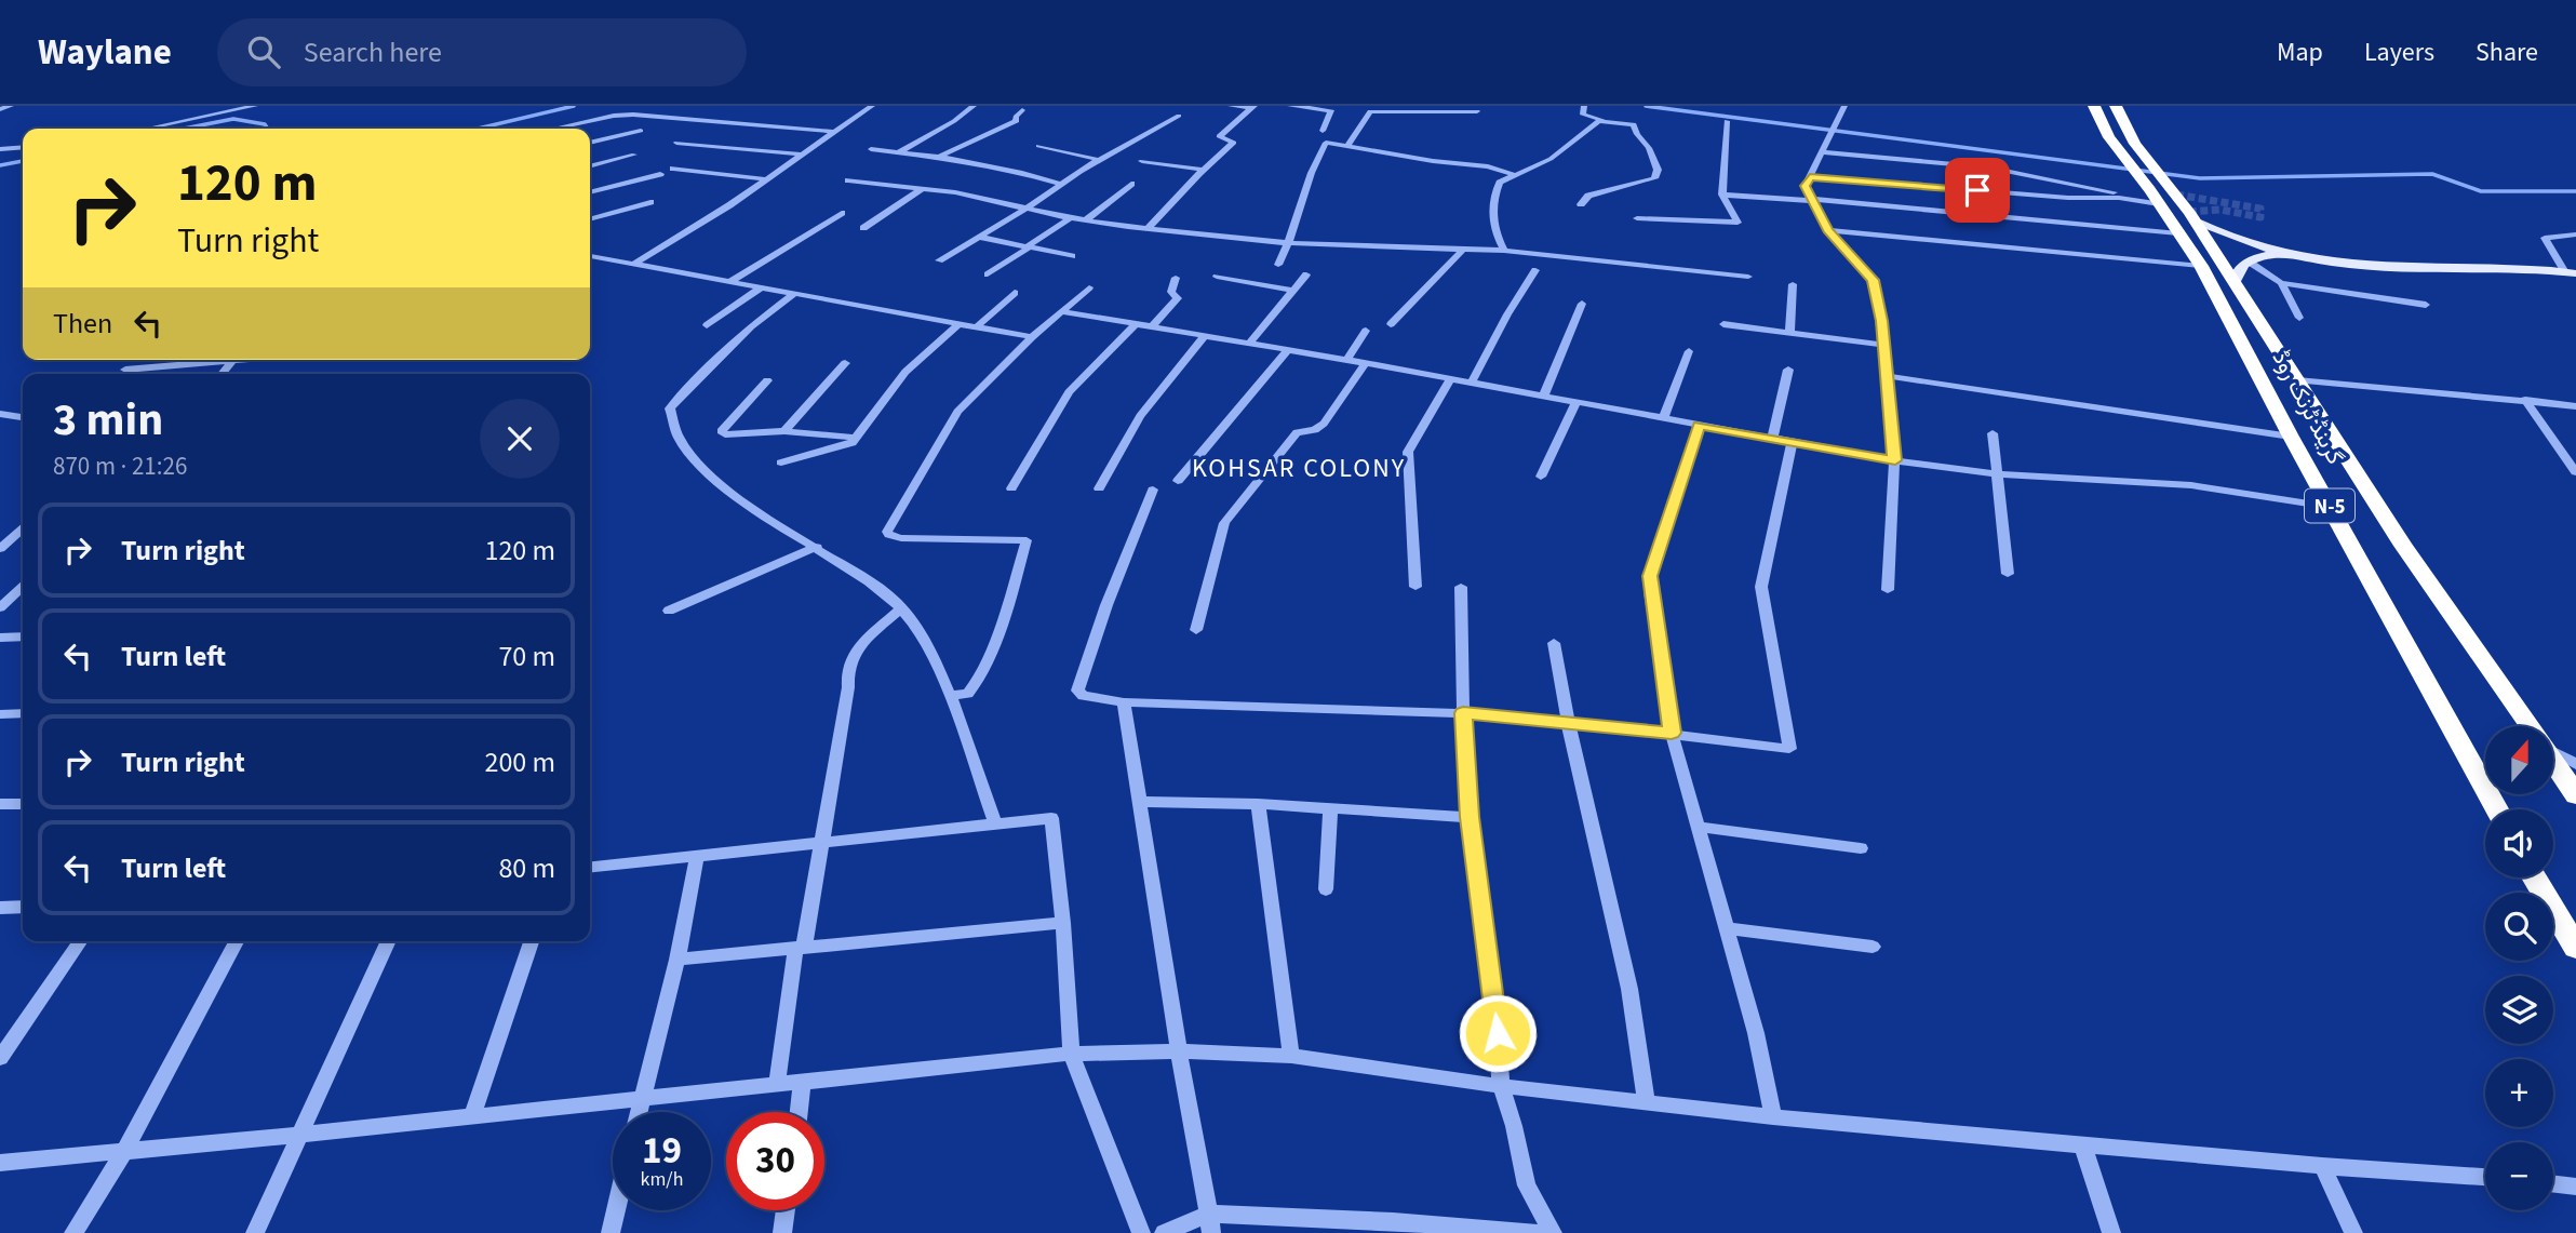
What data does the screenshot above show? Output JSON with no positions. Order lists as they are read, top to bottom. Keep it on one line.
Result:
{"streets":{"highway":["گرینڈ ٹرنک روڈ","N-5"]},"districts":["KOHSAR COLONY"],"north":"top","page":{"header":"Waylane","search":"Search here","nav":["Map","Layers","Share"],"turn":["120 m","Turn right"],"then":"Then","heading":["3 min","870 m · 21:26"],"list":[{"name":"Turn right","value":"120 m"},{"name":"Turn left","value":"70 m"},{"name":"Turn right","value":"200 m"},{"name":"Turn left","value":"80 m"}],"map_buttons":["+","−"],"speed":"19 km/h","limit":"30"}}
